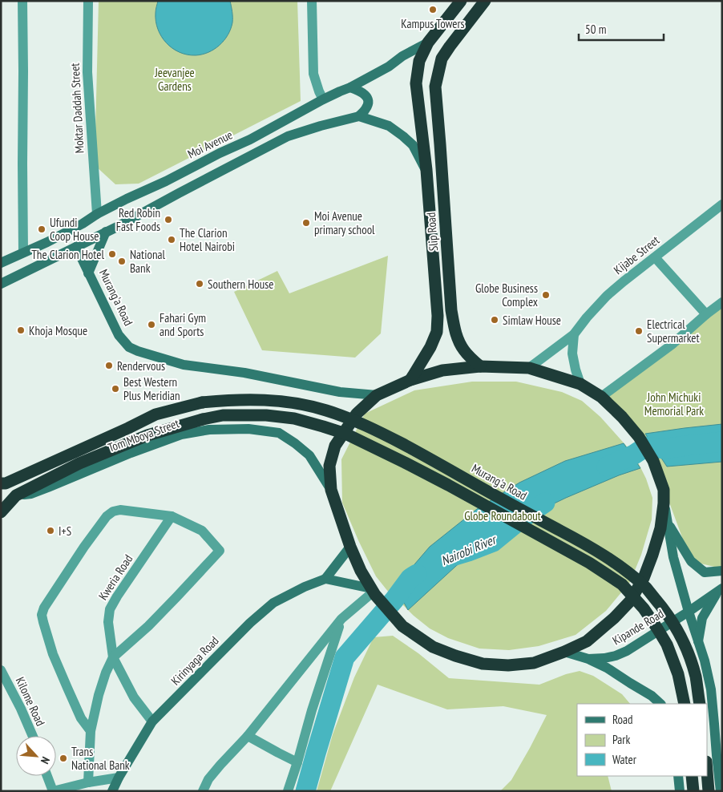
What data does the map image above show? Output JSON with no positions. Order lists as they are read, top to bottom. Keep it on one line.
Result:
{"streets":{"highway":["Slip Road","Murang'a Road"],"street":["Moktar Daddah Street","Moi Avenue","Kijabe Street","Tom Mboya Street","Kweria Road","Kipande Road","Kirinyaga Road","Kilome Road"]},"crossings":[["Moktar Daddah Street","Moi Avenue"],["Moi Avenue","Slip Road"],["Kweria Road","Kirinyaga Road"]],"water":["Nairobi River"],"parks":["Jeevanjee Gardens","John Michuki Memorial Park","Globe Roundabout"],"places":["Kampus Towers","Red Robin Fast Foods","Moi Avenue primary school","Ufundi Coop House","The Clarion Hotel Nairobi","The Clarion Hotel","National Bank","Southern House","Globe Business Complex","Simlaw House","Fahari Gym and Sports","Khoja Mosque","Electrical Supermarket","Rendervous","Best Western Plus Meridian","I+S","Trans National Bank"],"legend":["Road","Park","Water"],"scale_bar":"50 m","north":"bottom right"}
